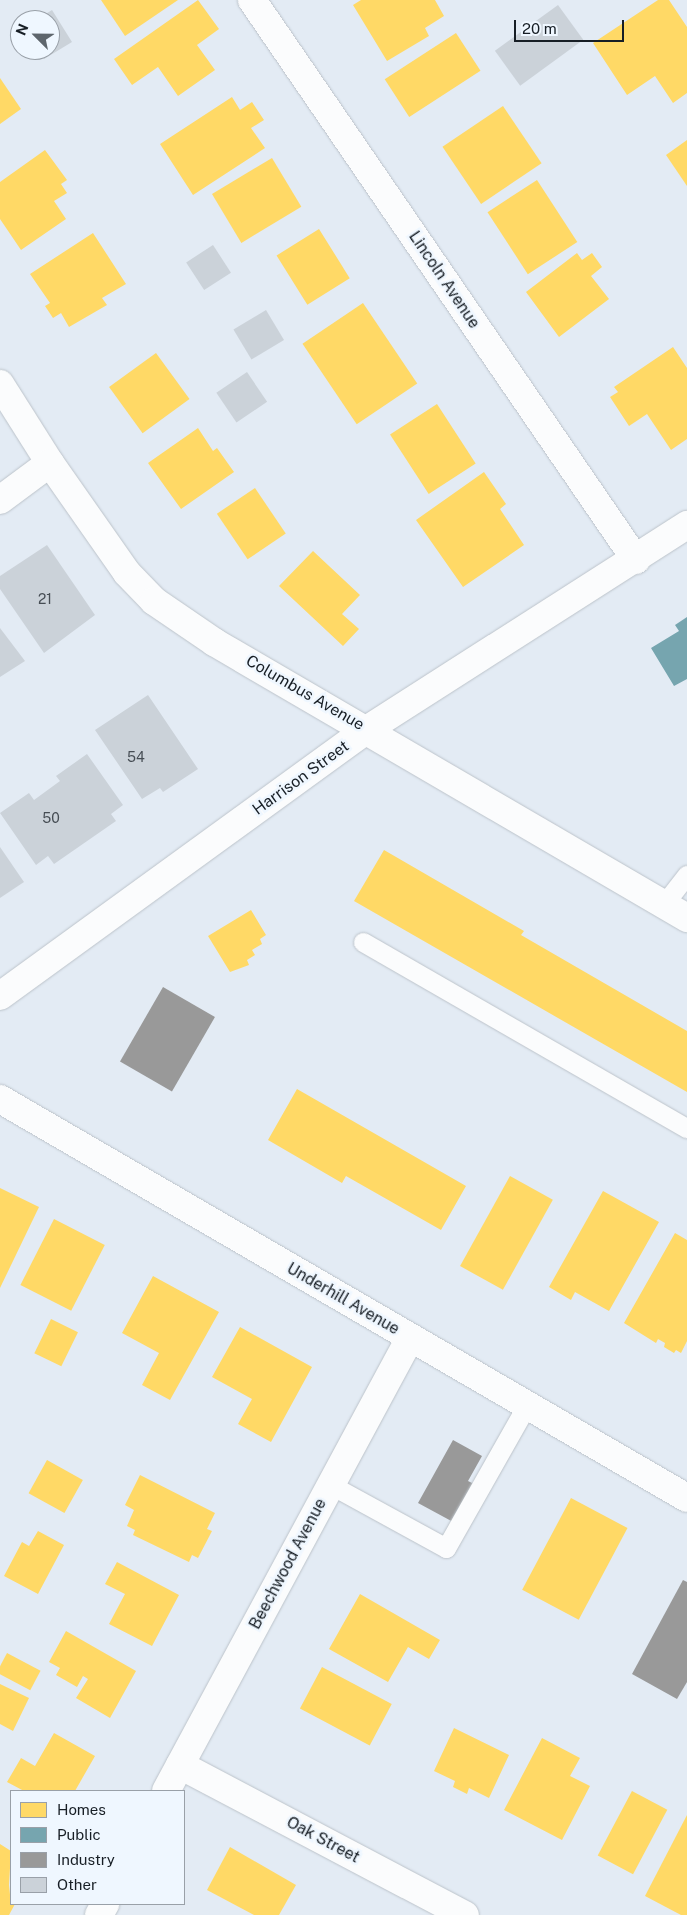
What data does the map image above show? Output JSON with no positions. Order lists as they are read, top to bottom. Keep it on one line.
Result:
{"streets":{"street":["Lincoln Avenue","Columbus Avenue","Harrison Street","Underhill Avenue","Beechwood Avenue","Oak Street"]},"crossings":[["Lincoln Avenue","Harrison Street"],["Columbus Avenue","Harrison Street"],["Underhill Avenue","Beechwood Avenue"],["Beechwood Avenue","Oak Street"]],"house_numbers":["21","54","50"],"legend":["Homes","Public","Industry","Other"],"scale_bar":"20 m","north":"top left"}
